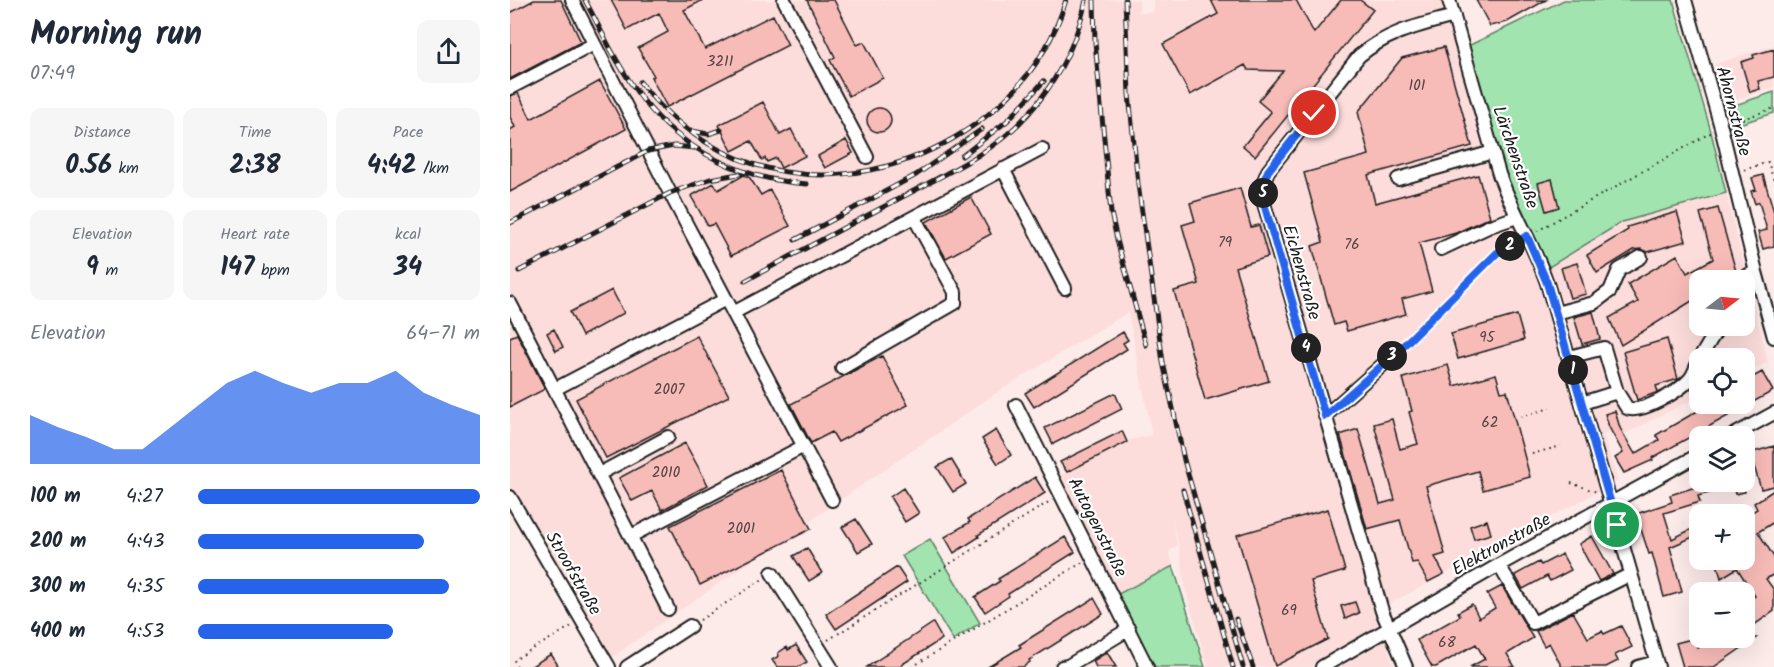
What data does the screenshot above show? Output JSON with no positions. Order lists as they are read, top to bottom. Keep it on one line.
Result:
{"streets":{"street":["Ahornstraße","Lärchenstraße","Eichenstraße","Autogenstraße","Elektronstraße","Stroofstraße"]},"crossings":[["Lärchenstraße","Eichenstraße"],["Lärchenstraße","Elektronstraße"],["Eichenstraße","Elektronstraße"]],"house_numbers":["3211","101","79","76","95","2007","62","2010","2001","69","68"],"north":"right","page":{"heading":["Morning run","07:49"],"stats":[["Distance","0.56 km"],["Time","2:38"],["Pace","4:42 /km"],["Elevation","9 m"],["Heart rate","147 bpm"],["kcal","34"]],"pins":["5","2","4","3","1"],"map_buttons":["+","−"],"chart":["Elevation","64–71 m"],"list":[{"name":"100 m","note":"4:27"},{"name":"200 m","note":"4:43"},{"name":"300 m","note":"4:35"},{"name":"400 m","note":"4:53"}]}}
